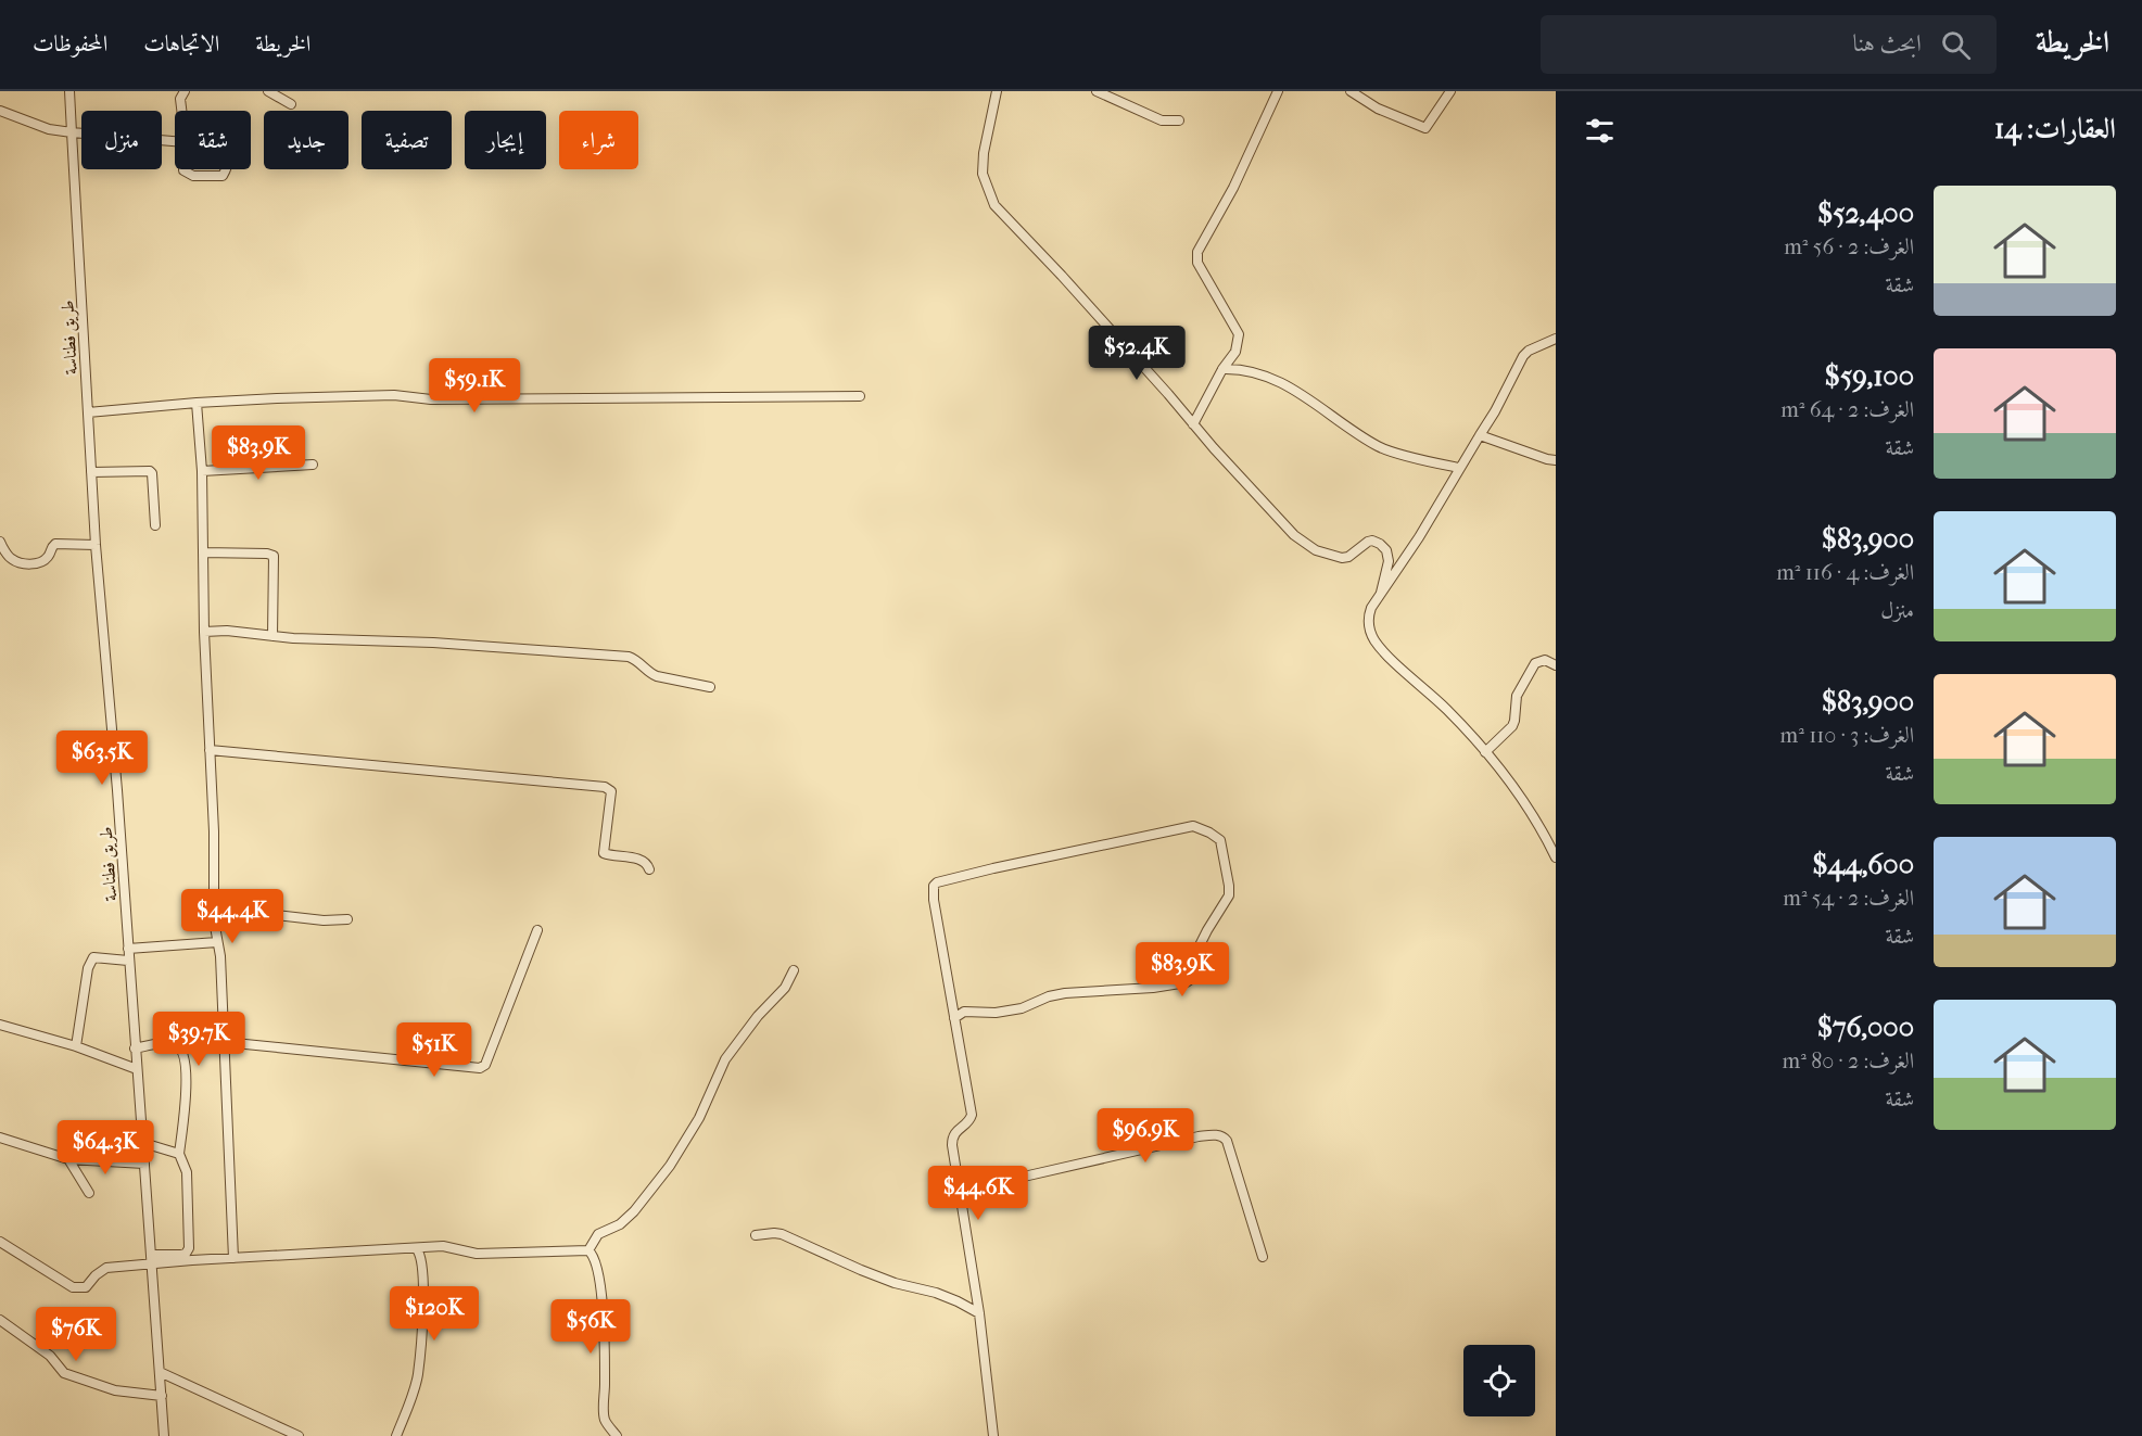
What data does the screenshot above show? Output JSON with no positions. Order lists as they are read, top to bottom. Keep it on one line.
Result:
{"streets":{"street":["طريق فطناسة"]},"page":{"header":"الخريطة","search":"ابحث هنا","nav":["الخريطة","الاتجاهات","المحفوظات"],"heading":"العقارات: 14","chip":["شراء","إيجار","تصفية","جديد","شقة","منزل"],"list":[{"name":"$52,400","note":"الغرف: 2 · 56 m² · شقة"},{"name":"$59,100","note":"الغرف: 2 · 64 m² · شقة"},{"name":"$83,900","note":"الغرف: 4 · 116 m² · منزل"},{"name":"$83,900","note":"الغرف: 3 · 110 m² · شقة"},{"name":"$44,600","note":"الغرف: 2 · 54 m² · شقة"},{"name":"$76,000","note":"الغرف: 2 · 80 m² · شقة"}],"price":["$52.4K","$59.1K","$83.9K","$63.5K","$44.4K","$83.9K","$39.7K","$51K","$96.9K","$64.3K","$44.6K","$120K","$56K","$76K"]}}
